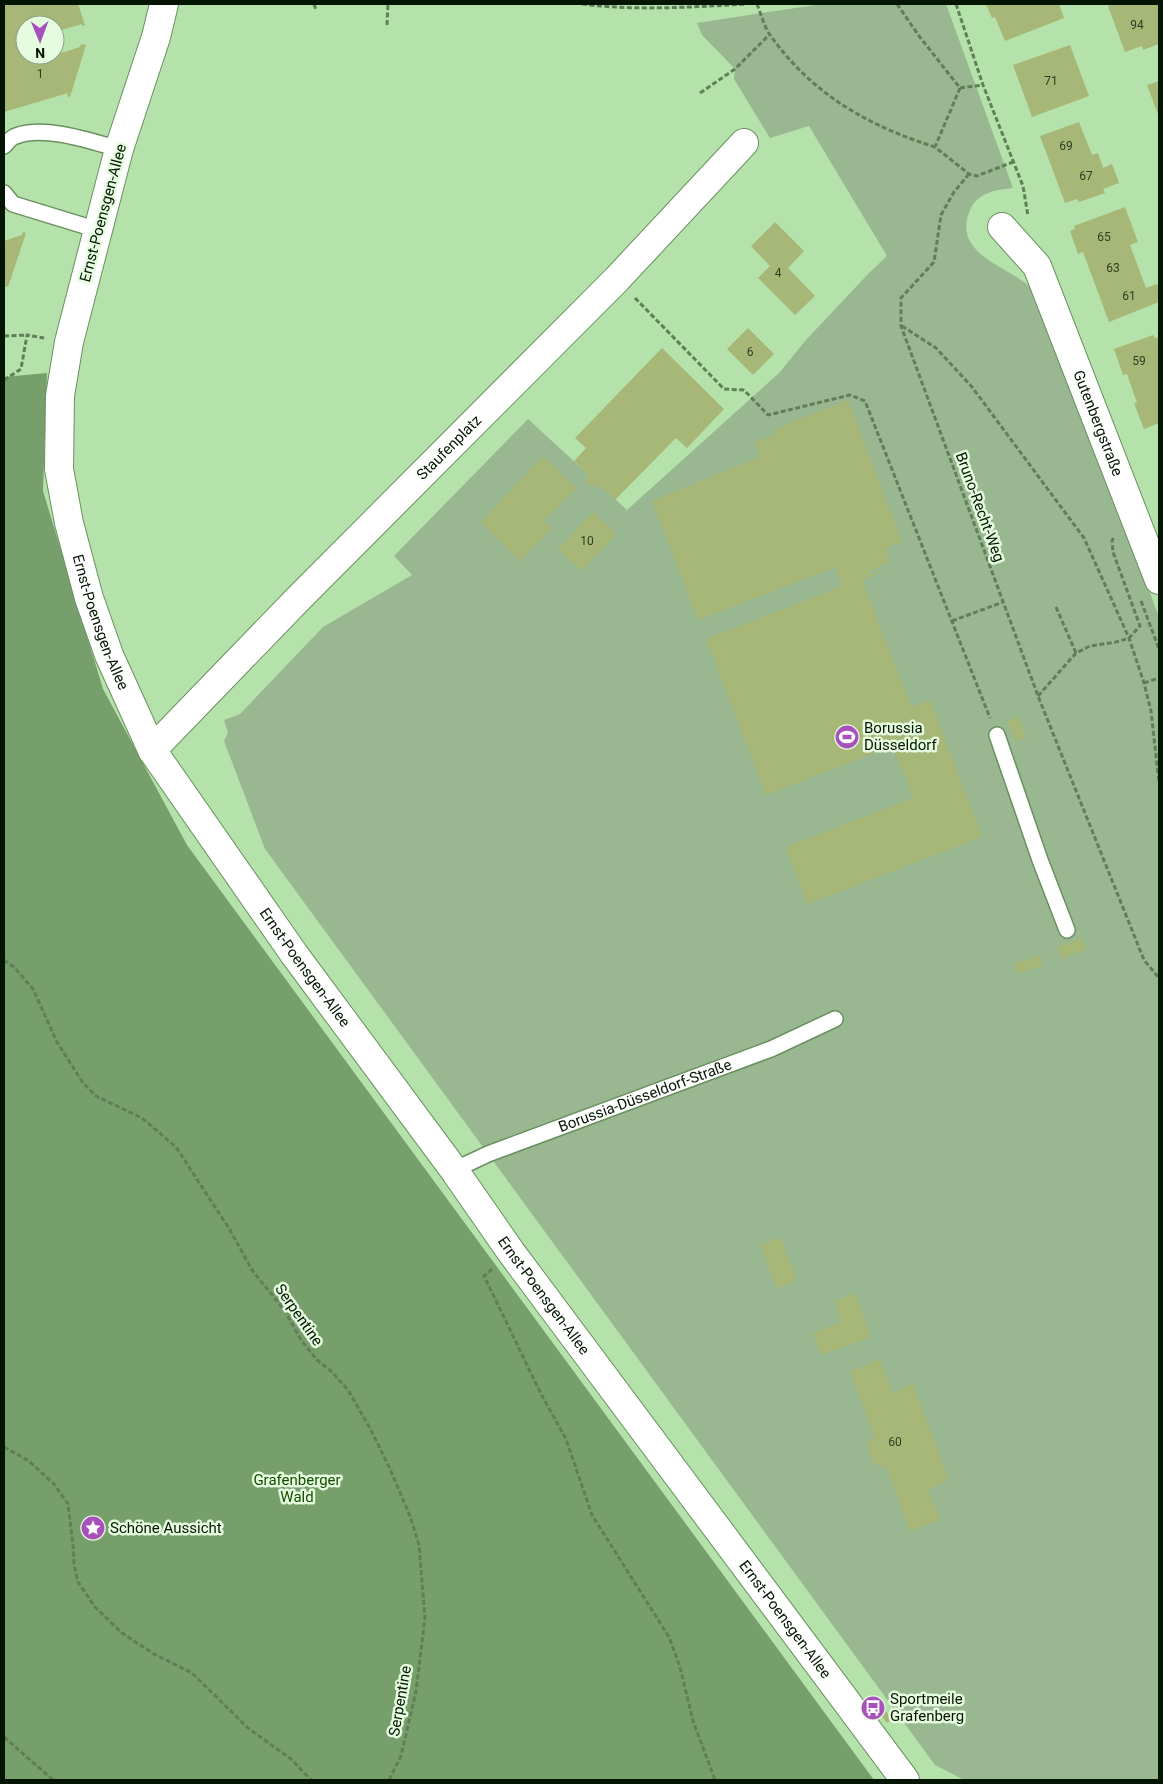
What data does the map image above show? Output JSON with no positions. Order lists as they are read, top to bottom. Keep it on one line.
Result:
{"streets":{"street":["Ernst-Poensgen-Allee","Gutenbergstraße","Staufenplatz"],"lane":["Borussia-Düsseldorf-Straße"],"path":["Bruno-Recht-Weg","Serpentine"]},"crossings":[["Ernst-Poensgen-Allee","Staufenplatz"],["Ernst-Poensgen-Allee","Borussia-Düsseldorf-Straße"]],"parks":["Grafenberger Wald"],"places":{"sports":["Borussia Düsseldorf"],"place":["Schöne Aussicht"],"bus stop":["Sportmeile Grafenberg"]},"house_numbers":["94","1","71","69","67","65","63","4","61","6","59","10","60"],"north":"bottom"}
